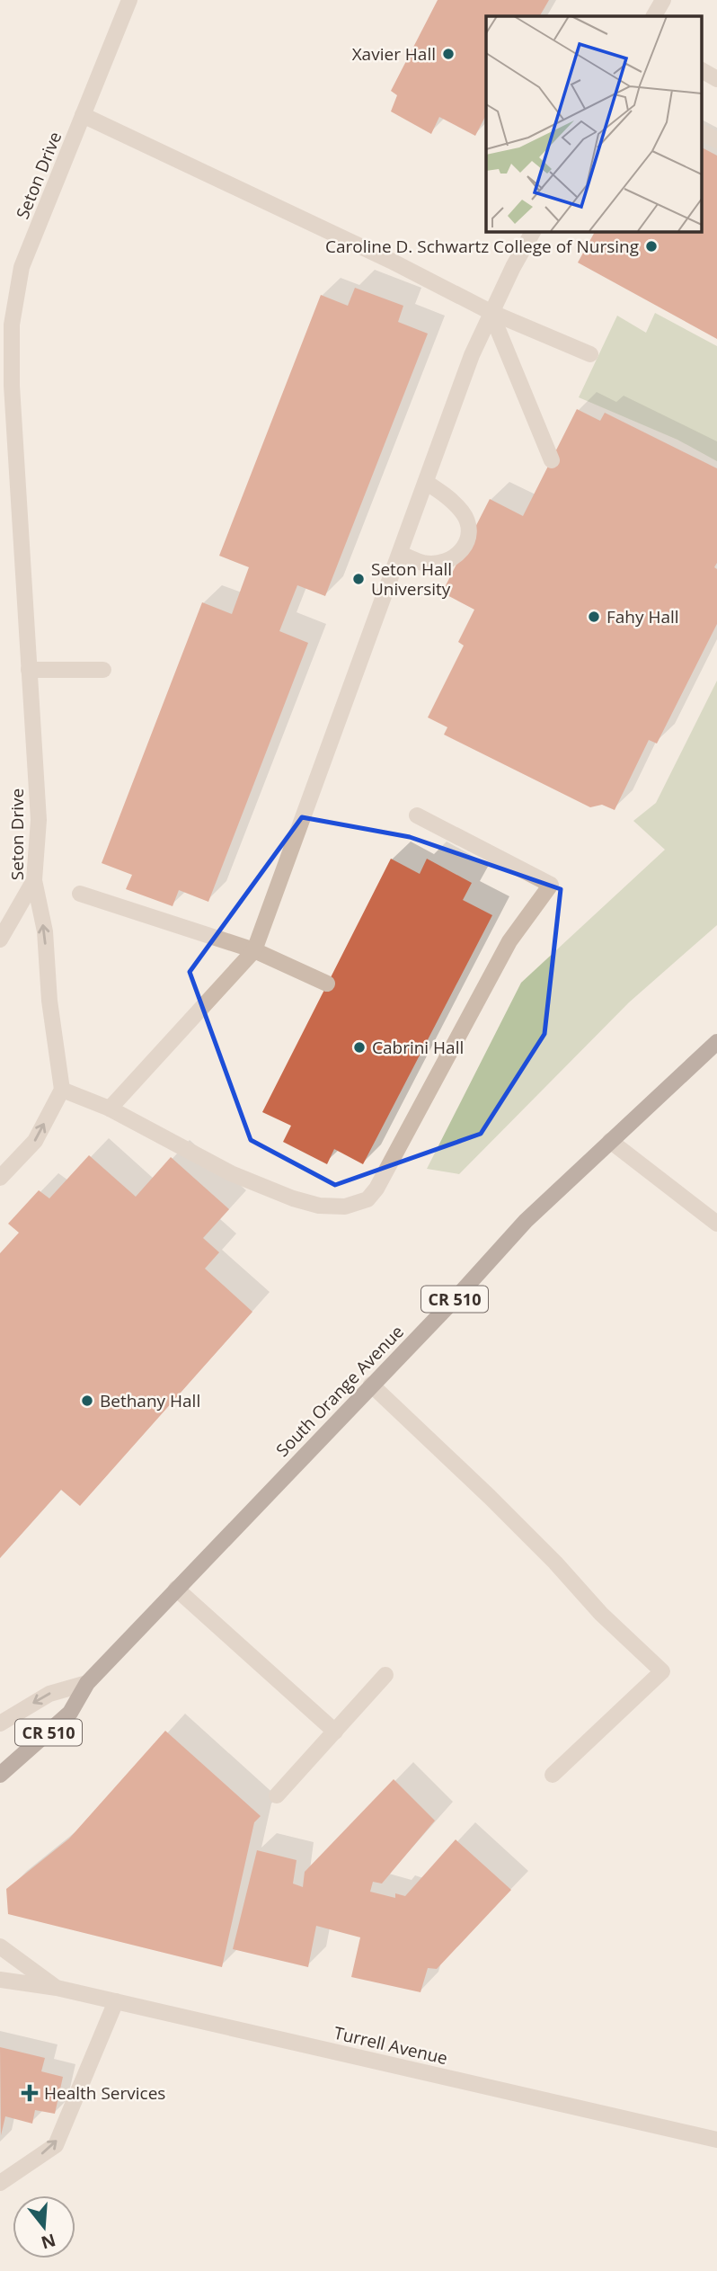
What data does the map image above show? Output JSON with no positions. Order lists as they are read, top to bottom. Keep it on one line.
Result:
{"streets":{"main road":["CR 510","South Orange Avenue"],"street":["Seton Drive","Turrell Avenue"]},"places":{"other":["Xavier Hall","Caroline D. Schwartz College of Nursing","Seton Hall University","Fahy Hall","Cabrini Hall","Bethany Hall"],"health":["Health Services"]},"north":"bottom"}
